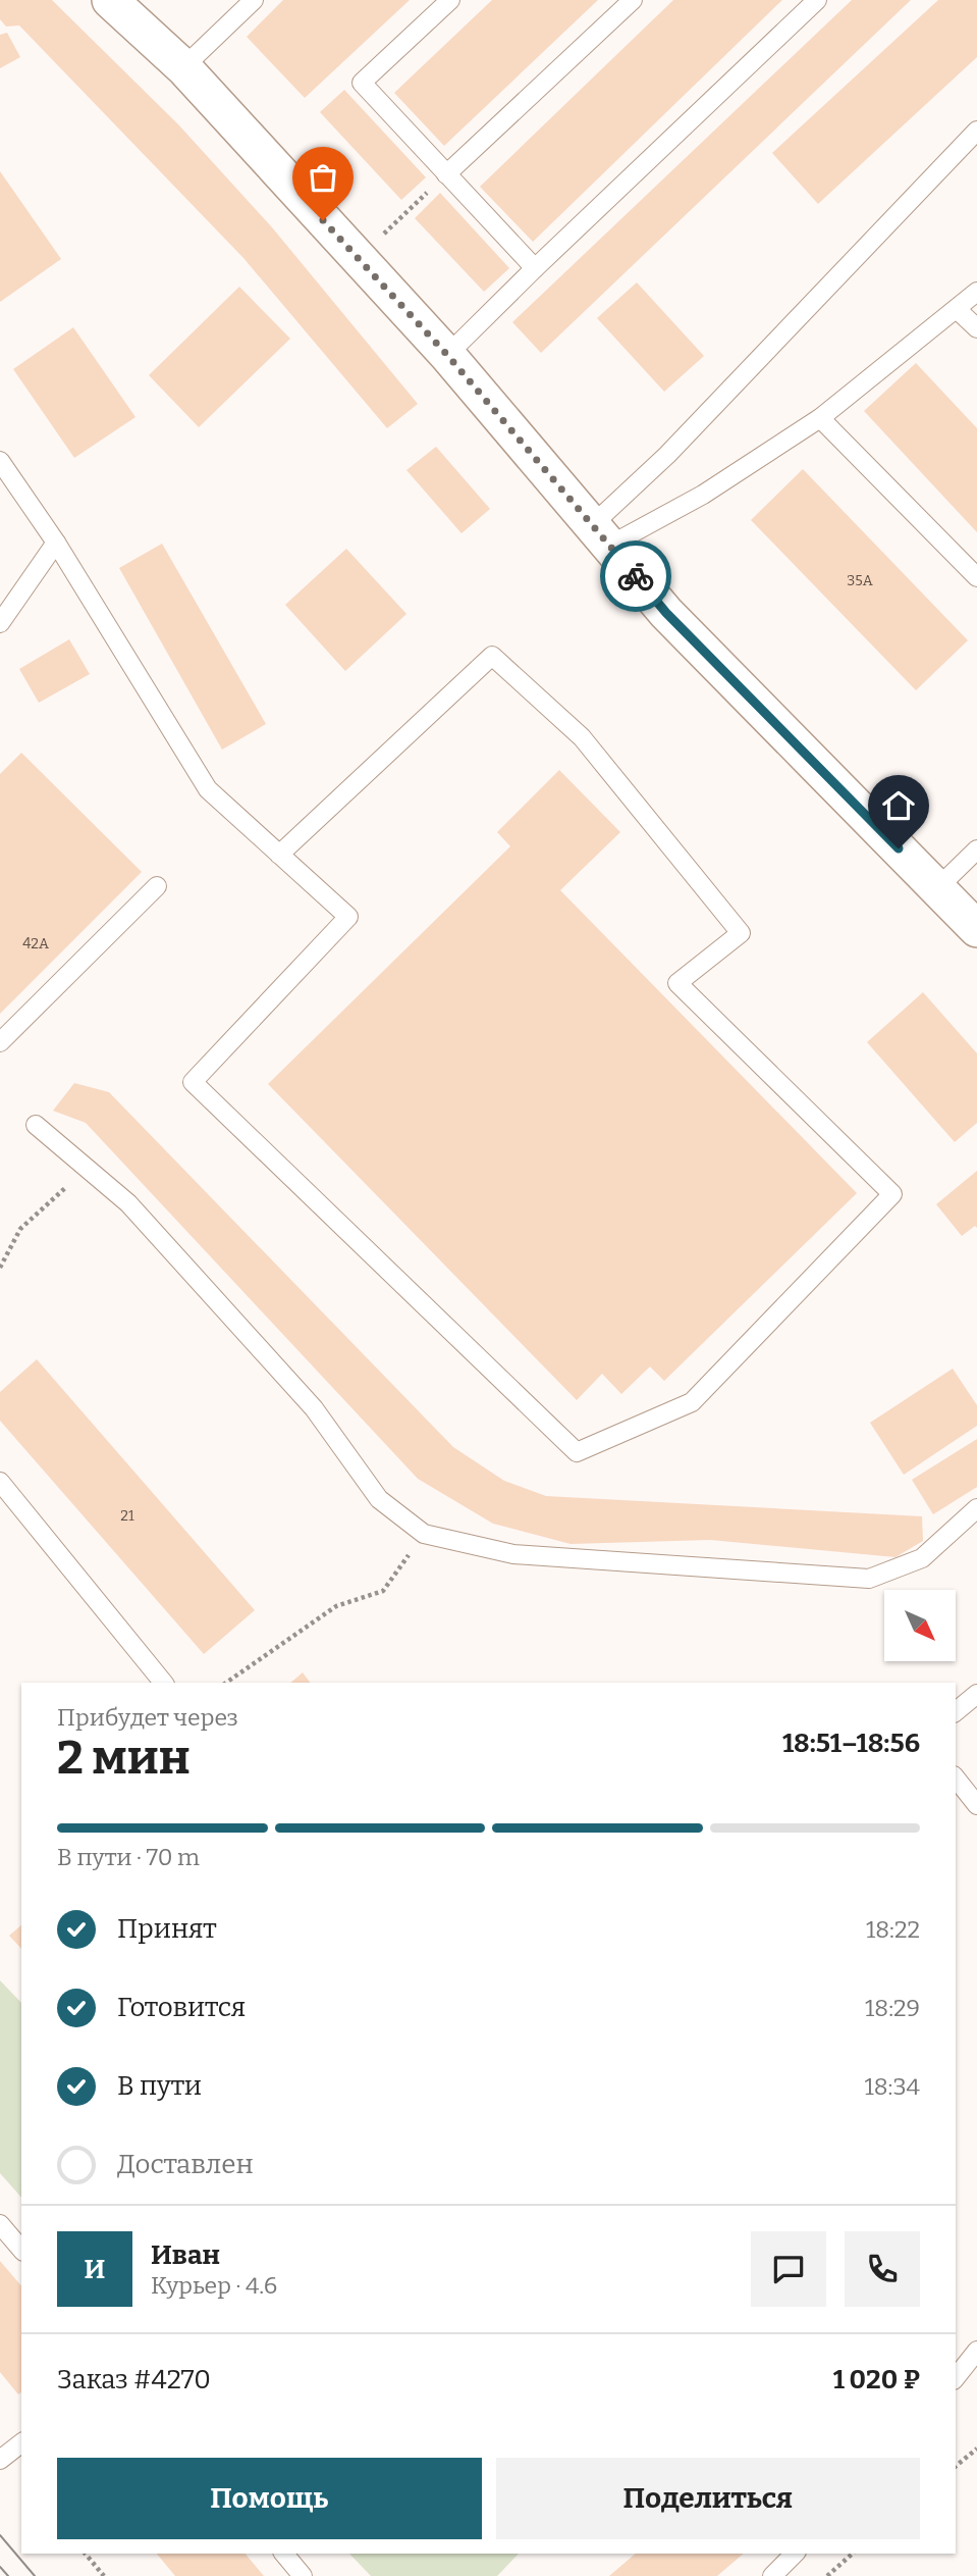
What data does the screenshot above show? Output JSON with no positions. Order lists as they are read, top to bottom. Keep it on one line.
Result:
{"house_numbers":["35А","42А","21"],"north":"bottom right","page":{"heading":["2 мин","Прибудет через","18:51–18:56"],"panel":["Иван","Курьер · 4.6","Заказ #4270","1 020 ₽"],"bar":"В пути · 70 m","list":[["Принят","18:22"],["Готовится","18:29"],["В пути","18:34"],"Доставлен"],"round":"И","buttons":["Помощь","Поделиться"]}}
